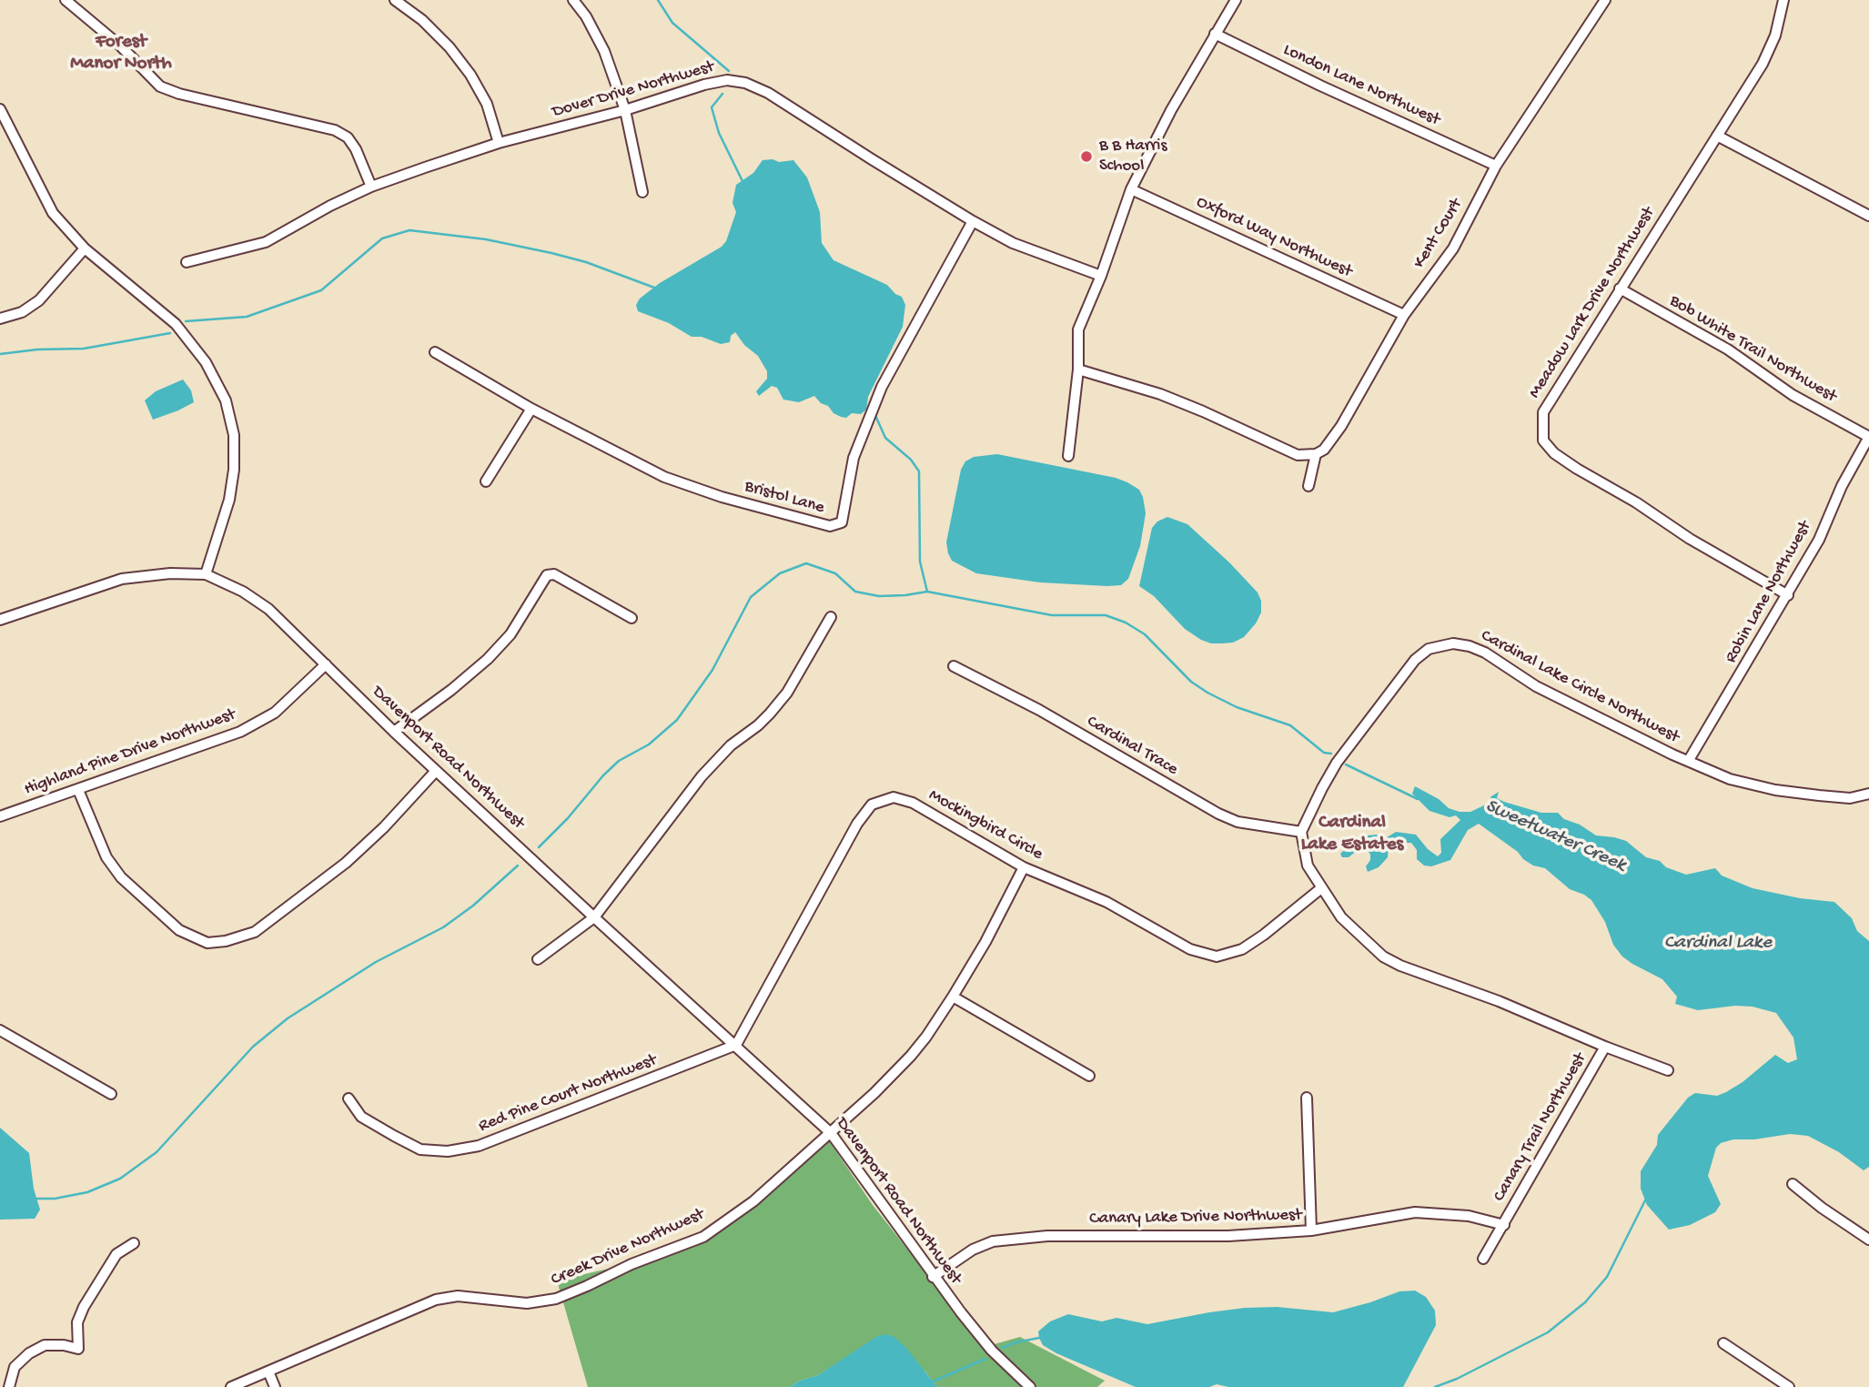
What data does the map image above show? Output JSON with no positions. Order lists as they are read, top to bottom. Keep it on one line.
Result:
{"streets":{"street":["London Lane Northwest","Dover Drive Northwest","Kent Court","Oxford Way Northwest","Meadow Lark Drive Northwest","Bob White Trail Northwest","Bristol Lane","Robin Lane Northwest","Cardinal Lake Circle Northwest","Cardinal Trace","Highland Pine Drive Northwest","Davenport Road Northwest","Mockingbird Circle","Red Pine Court Northwest","Canary Trail Northwest","Canary Lake Drive Northwest","Creek Drive Northwest"]},"crossings":[["London Lane Northwest","Kent Court"],["Dover Drive Northwest","Bristol Lane"],["Kent Court","Oxford Way Northwest"],["Meadow Lark Drive Northwest","Bob White Trail Northwest"],["Meadow Lark Drive Northwest","Robin Lane Northwest"],["Bob White Trail Northwest","Robin Lane Northwest"],["Robin Lane Northwest","Cardinal Lake Circle Northwest"],["Cardinal Lake Circle Northwest","Cardinal Trace"],["Highland Pine Drive Northwest","Davenport Road Northwest"],["Davenport Road Northwest","Mockingbird Circle"],["Davenport Road Northwest","Red Pine Court Northwest"],["Davenport Road Northwest","Canary Lake Drive Northwest"],["Davenport Road Northwest","Creek Drive Northwest"],["Mockingbird Circle","Red Pine Court Northwest"],["Mockingbird Circle","Creek Drive Northwest"],["Canary Trail Northwest","Canary Lake Drive Northwest"]],"districts":["Forest Manor North","Cardinal Lake Estates"],"water":["Sweetwater Creek","Cardinal Lake"],"places":["B B Harris School"]}
